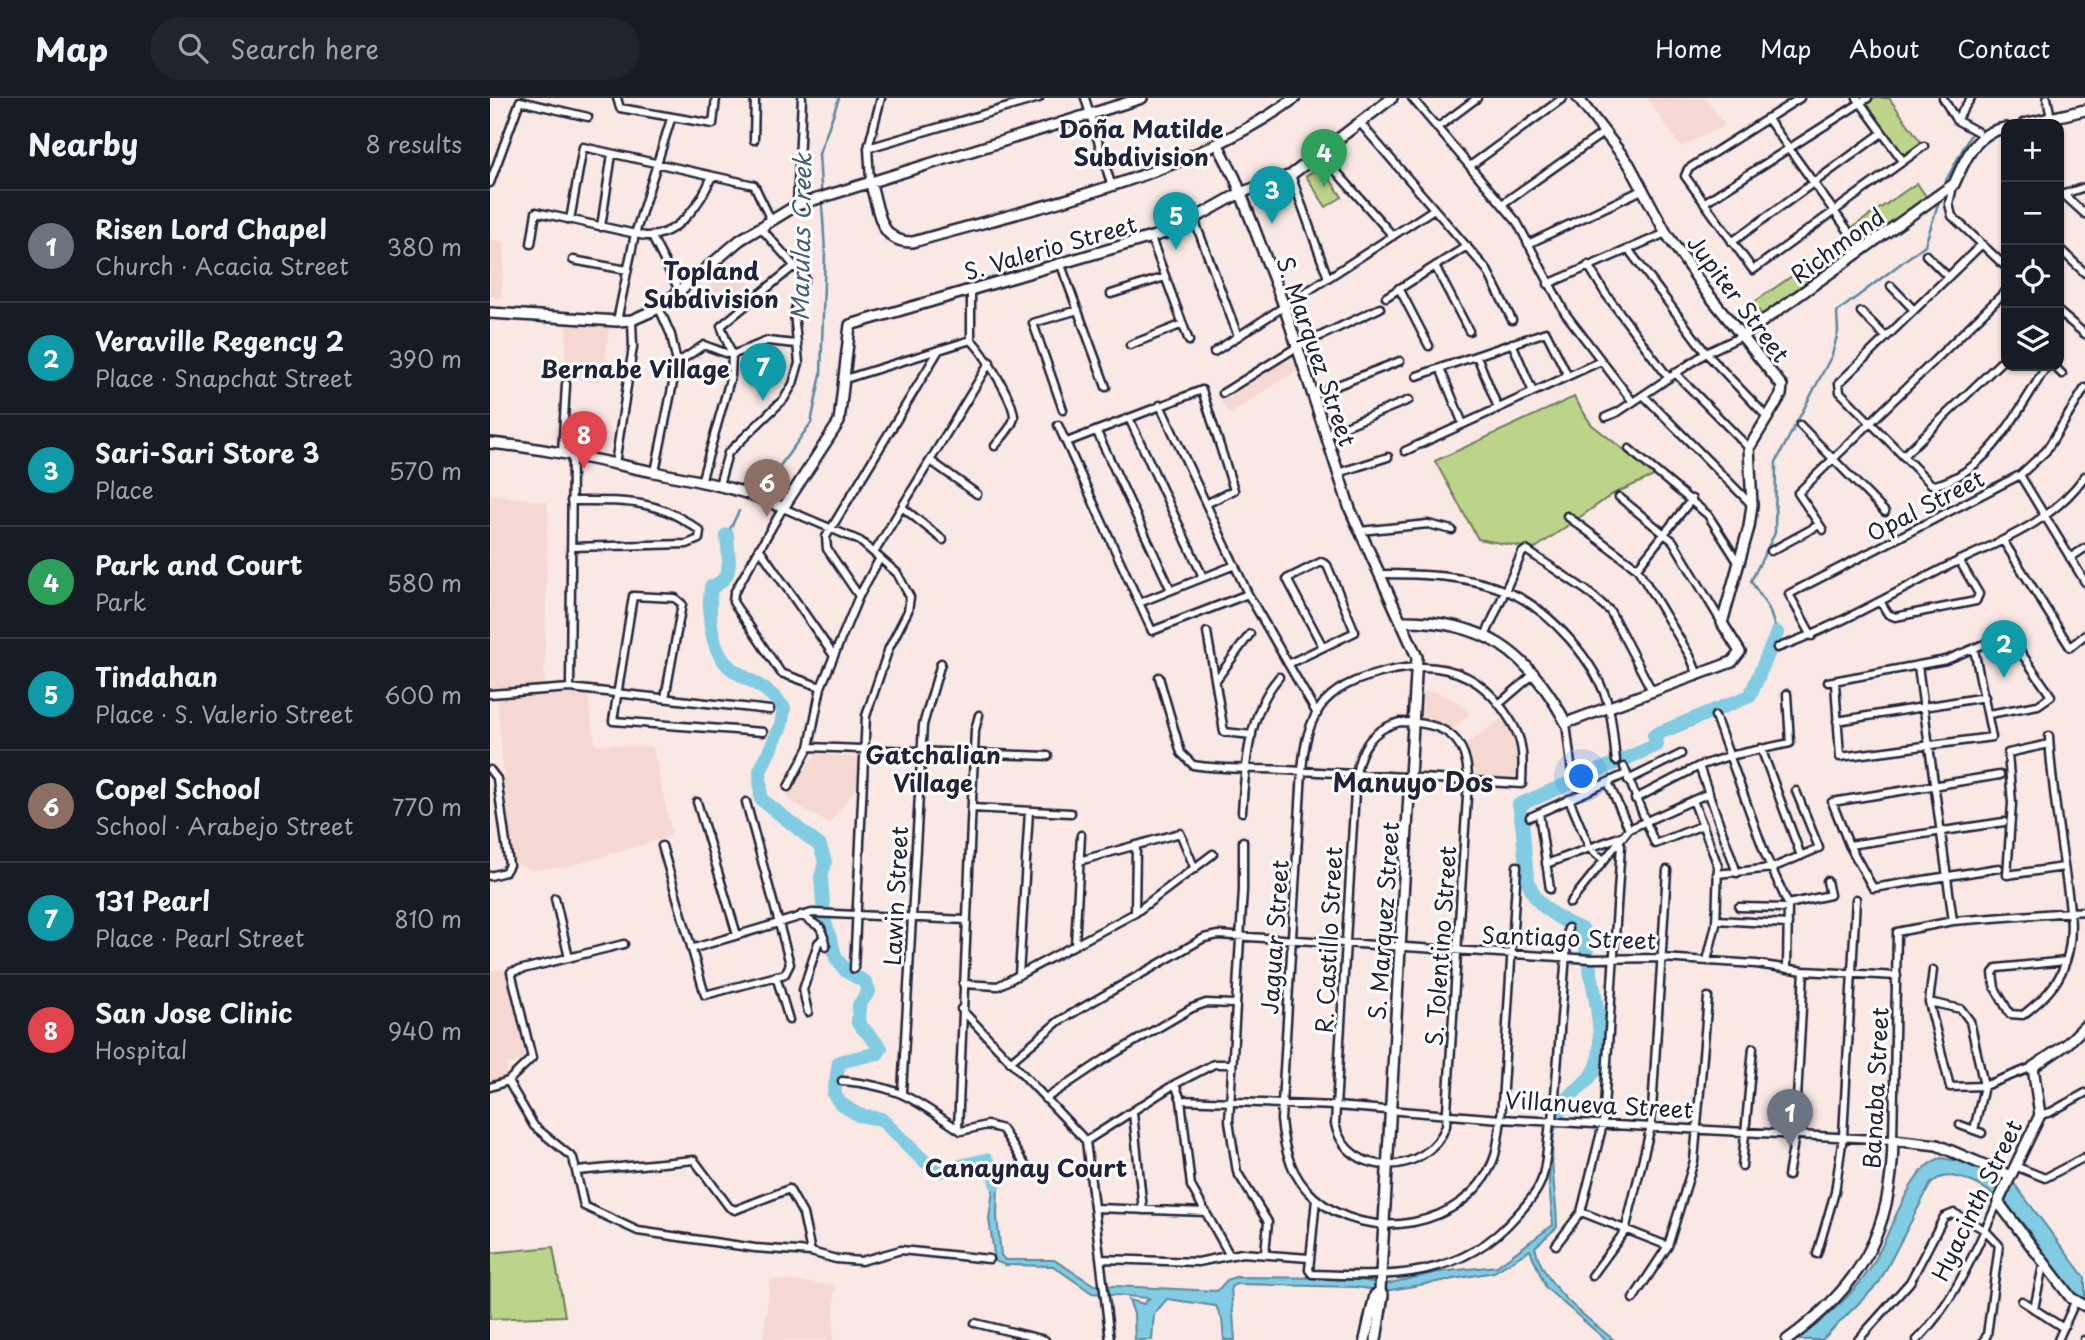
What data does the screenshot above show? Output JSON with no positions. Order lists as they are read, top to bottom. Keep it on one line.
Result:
{"streets":{"street":["Richmond","S. Valerio Street","Jupiter Street","S. Marquez Street","Opal Street","Lawin Street","Jaguar Street","Santiago Street","R. Castillo Street","S. Tolentino Street","Banaba Street","Villanueva Street","Hyacinth Street"]},"crossings":[["Richmond","Jupiter Street"],["S. Valerio Street","S. Marquez Street"],["S. Marquez Street","Jaguar Street"],["S. Marquez Street","Santiago Street"],["S. Marquez Street","R. Castillo Street"],["S. Marquez Street","S. Tolentino Street"],["S. Marquez Street","Villanueva Street"],["Jaguar Street","Santiago Street"],["Jaguar Street","Villanueva Street"],["Santiago Street","R. Castillo Street"],["Santiago Street","S. Tolentino Street"],["Santiago Street","Banaba Street"],["R. Castillo Street","S. Tolentino Street"],["R. Castillo Street","Villanueva Street"],["S. Tolentino Street","Villanueva Street"],["Banaba Street","Villanueva Street"],["Villanueva Street","Hyacinth Street"]],"districts":["Doña Matilde Subdivision","Topland Subdivision","Bernabe Village","Gatchalian Village","Manuyo Dos","Canaynay Court"],"water":["Marulas Creek"],"page":{"header":"Map","search":"Search here","nav":["Home","Map","About","Contact"],"heading":["Nearby","8 results"],"map_buttons":["+","−"],"pins":["4","3","5","7","8","6","2","1"],"list":[{"mark":"1","name":"Risen Lord Chapel","note":"Church · Acacia Street","value":"380 m"},{"mark":"2","name":"Veraville Regency 2","note":"Place · Snapchat Street","value":"390 m"},{"mark":"3","name":"Sari-Sari Store 3","note":"Place","value":"570 m"},{"mark":"4","name":"Park and Court","note":"Park","value":"580 m"},{"mark":"5","name":"Tindahan","note":"Place · S. Valerio Street","value":"600 m"},{"mark":"6","name":"Copel School","note":"School · Arabejo Street","value":"770 m"},{"mark":"7","name":"131 Pearl","note":"Place · Pearl Street","value":"810 m"},{"mark":"8","name":"San Jose Clinic","note":"Hospital","value":"940 m"}]}}
